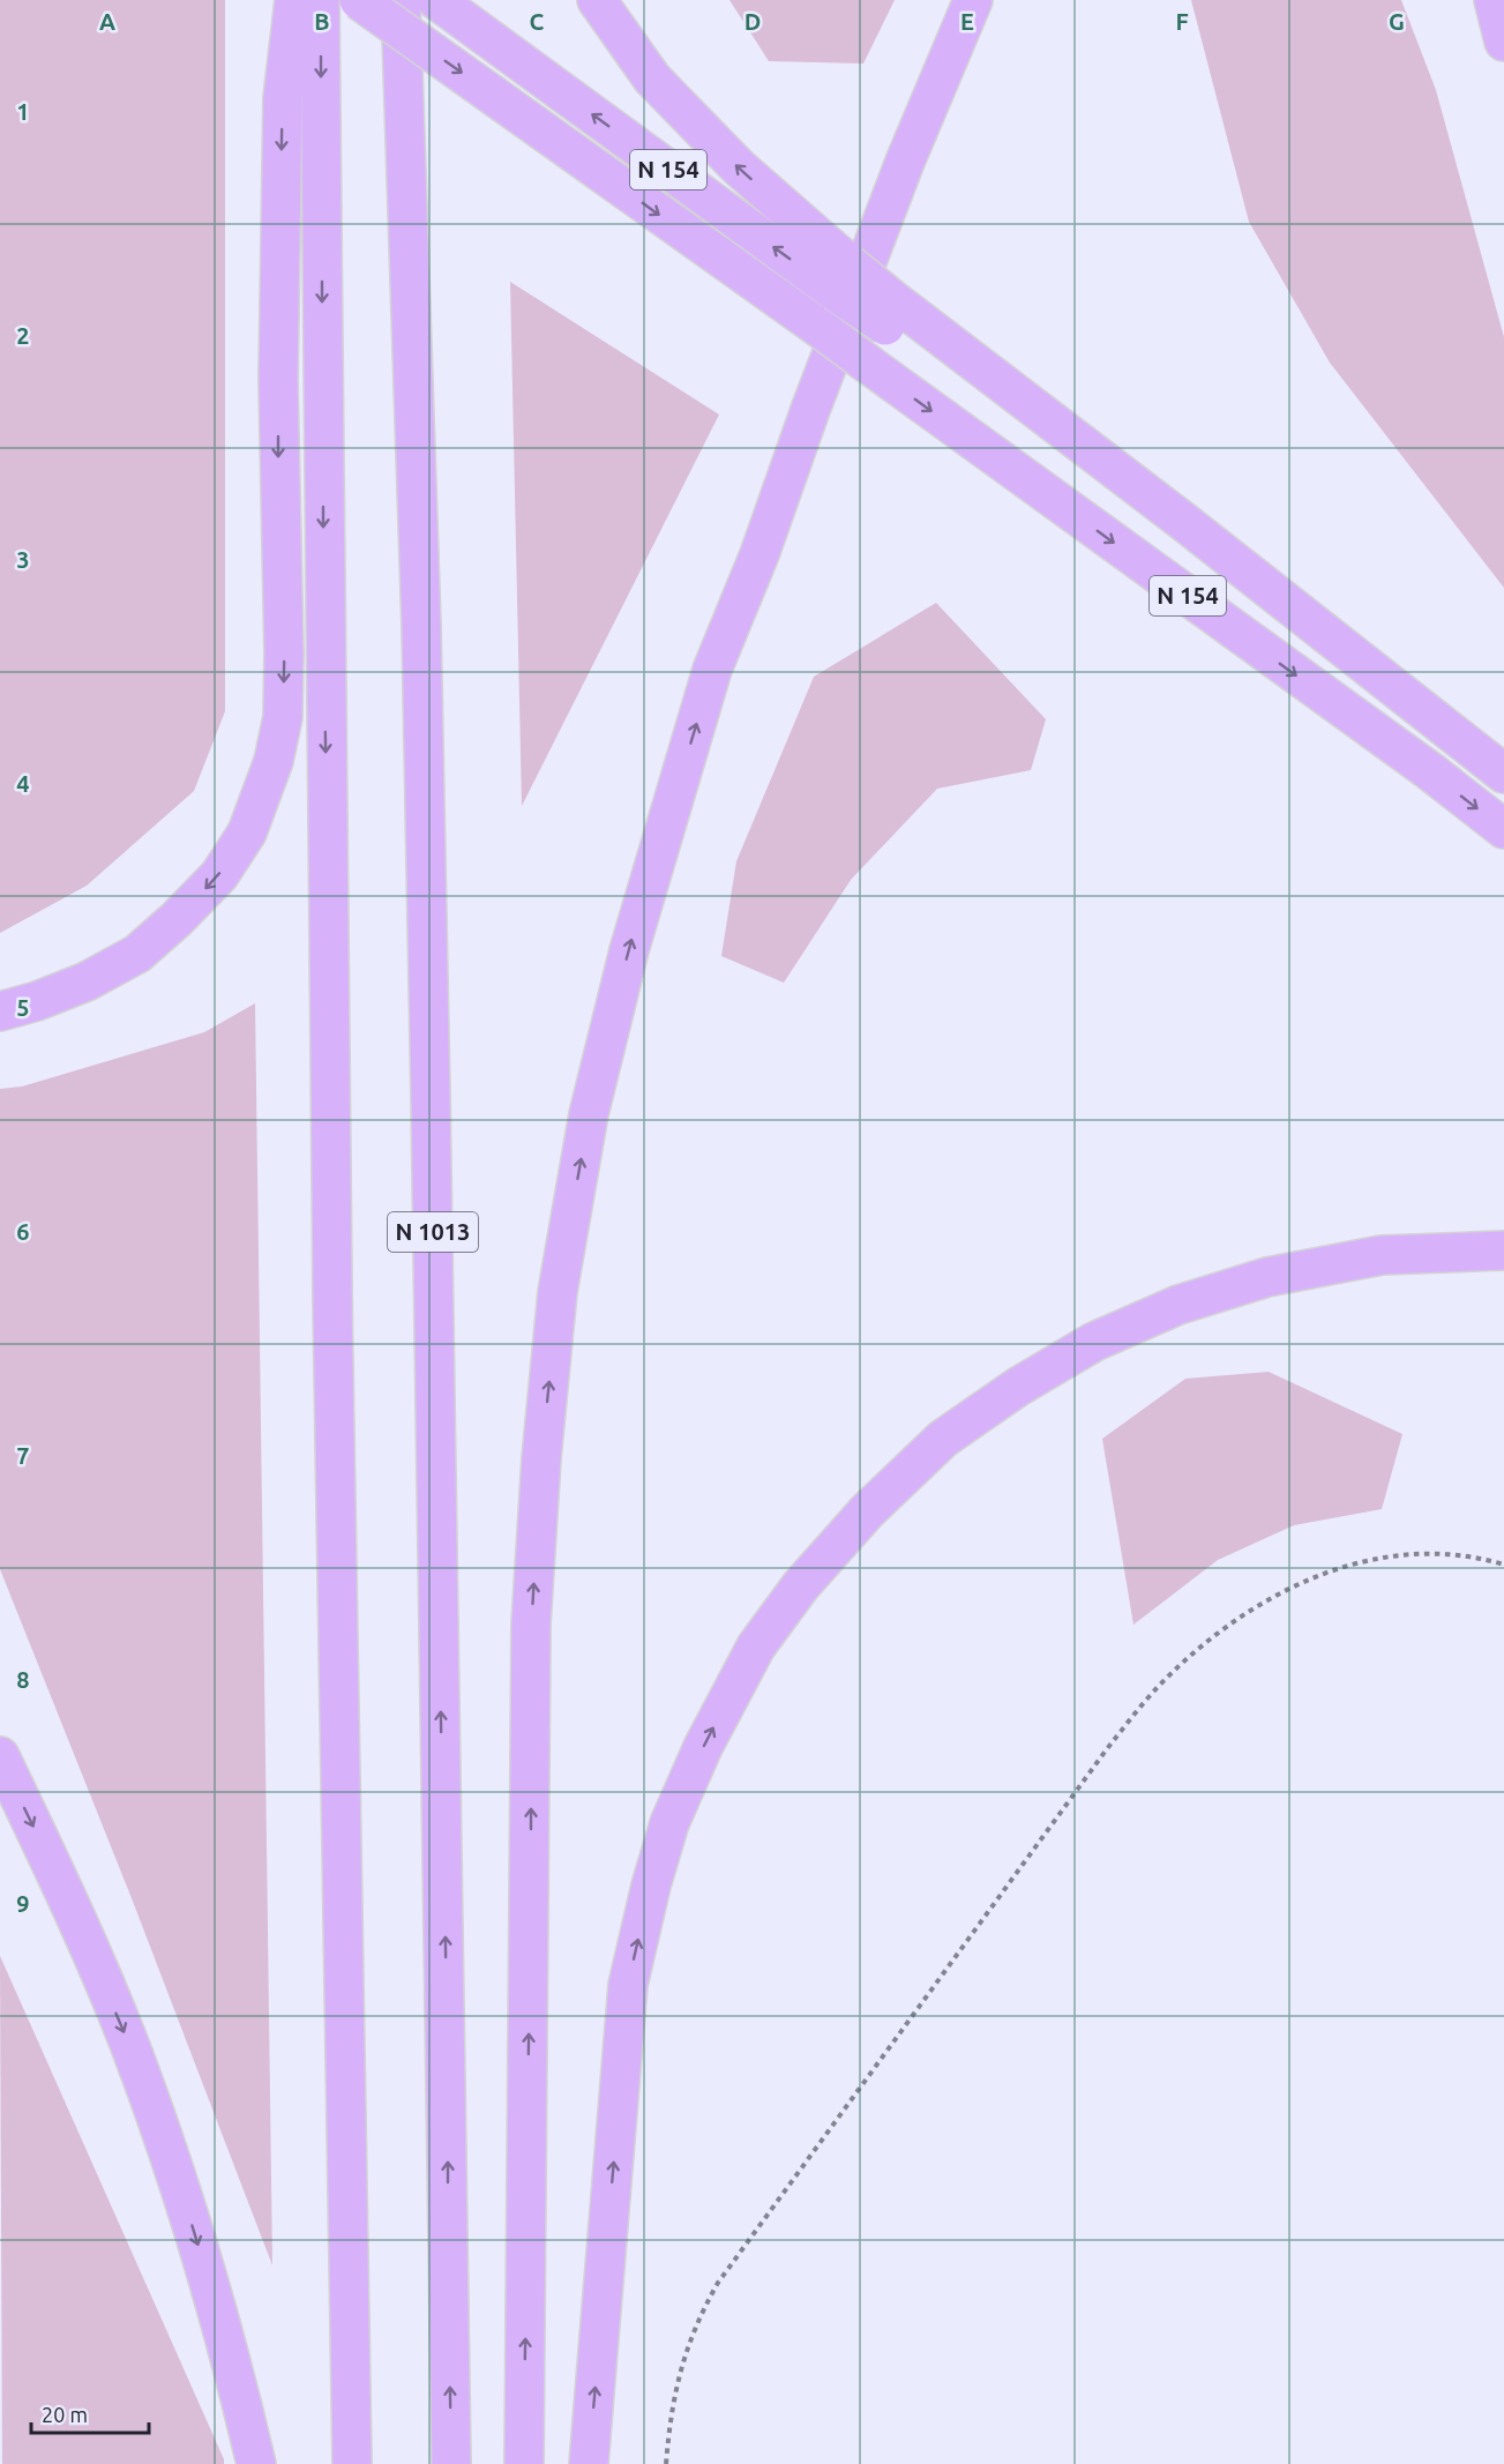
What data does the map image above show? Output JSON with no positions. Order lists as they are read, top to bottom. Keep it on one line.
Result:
{"streets":{"highway":["N 154","N 1013"]},"scale_bar":"20 m","grid":{"columns":["A","B","C","D","E","F","G"],"rows":["1","2","3","4","5","6","7","8","9"]}}
